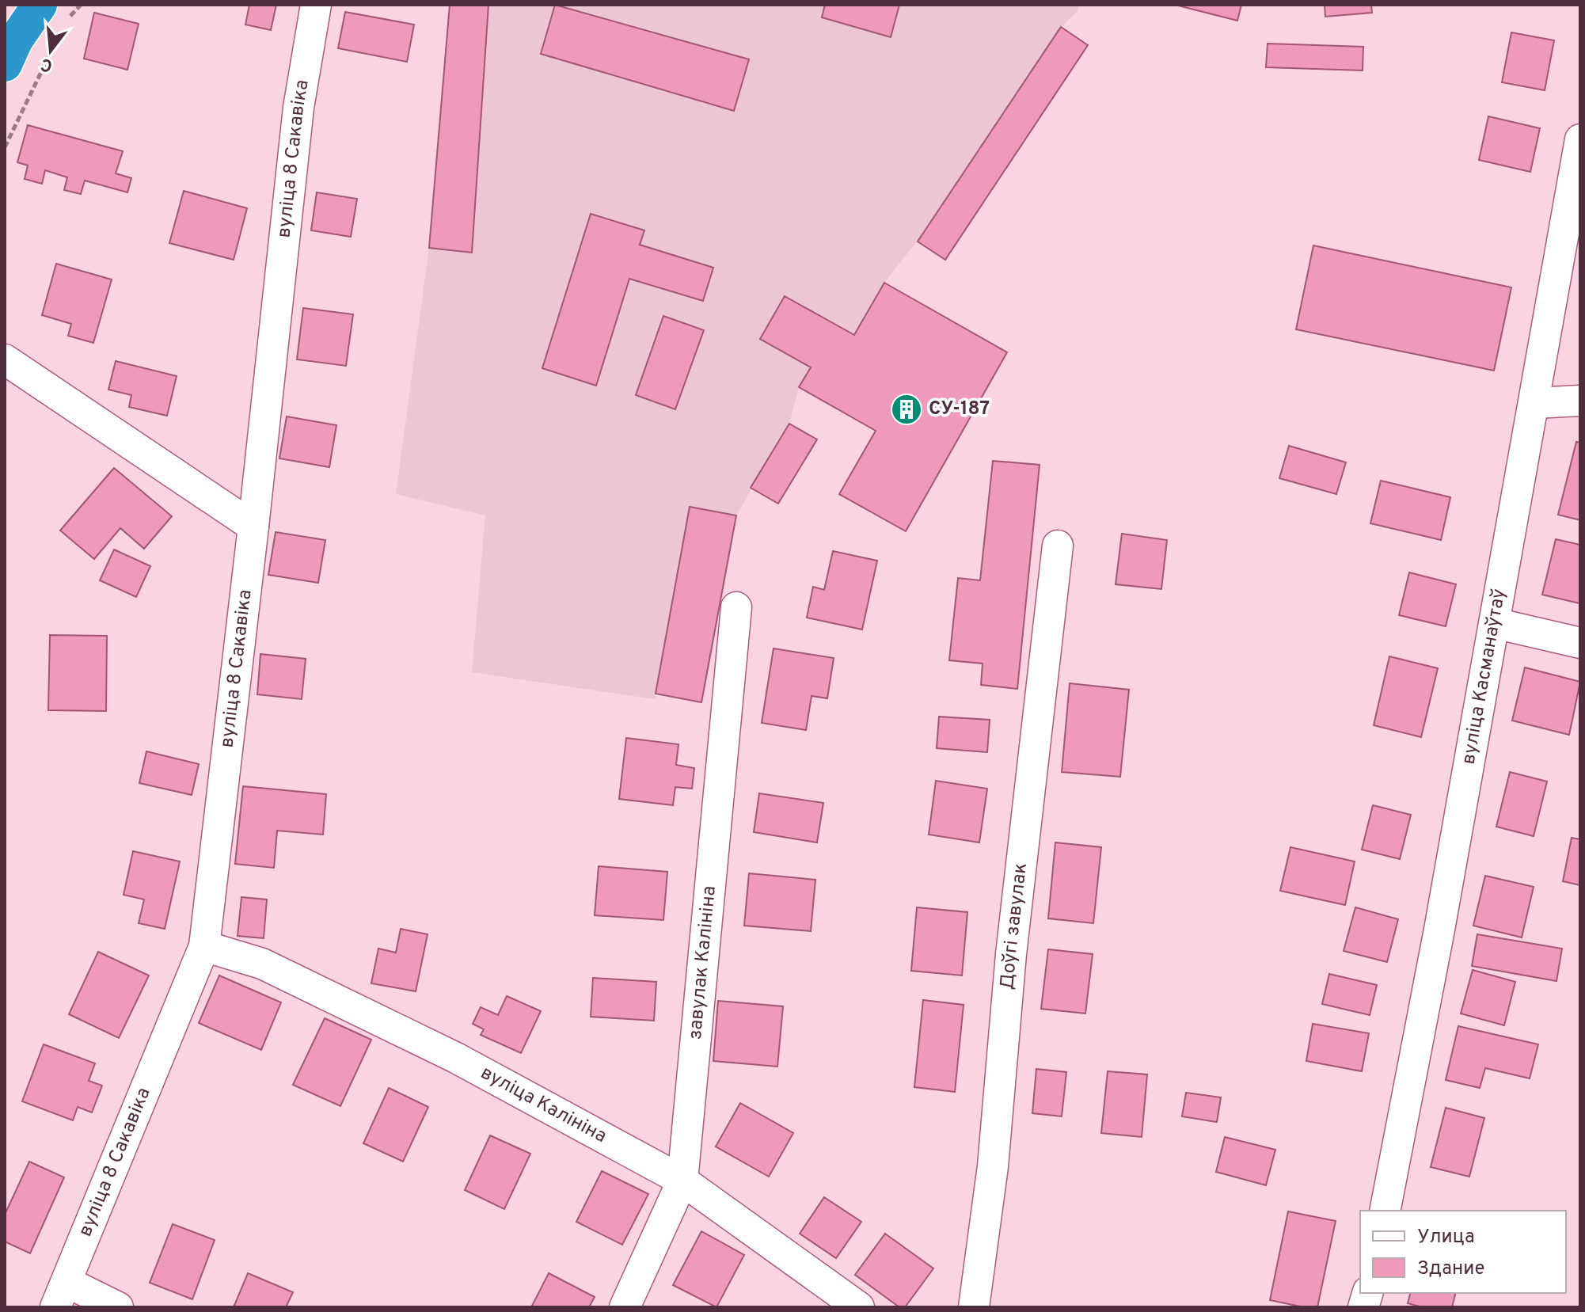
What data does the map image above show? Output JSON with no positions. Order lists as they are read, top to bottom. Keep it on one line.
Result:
{"streets":{"street":["вуліца 8 Сакавіка","вуліца Касманаўтаў","Доўгі завулак","завулак Калініна","вуліца Калініна"]},"crossings":[["вуліца 8 Сакавіка","вуліца Калініна"],["завулак Калініна","вуліца Калініна"]],"places":{"building":["СУ-187"]},"legend":["Улица","Здание"],"north":"bottom"}
